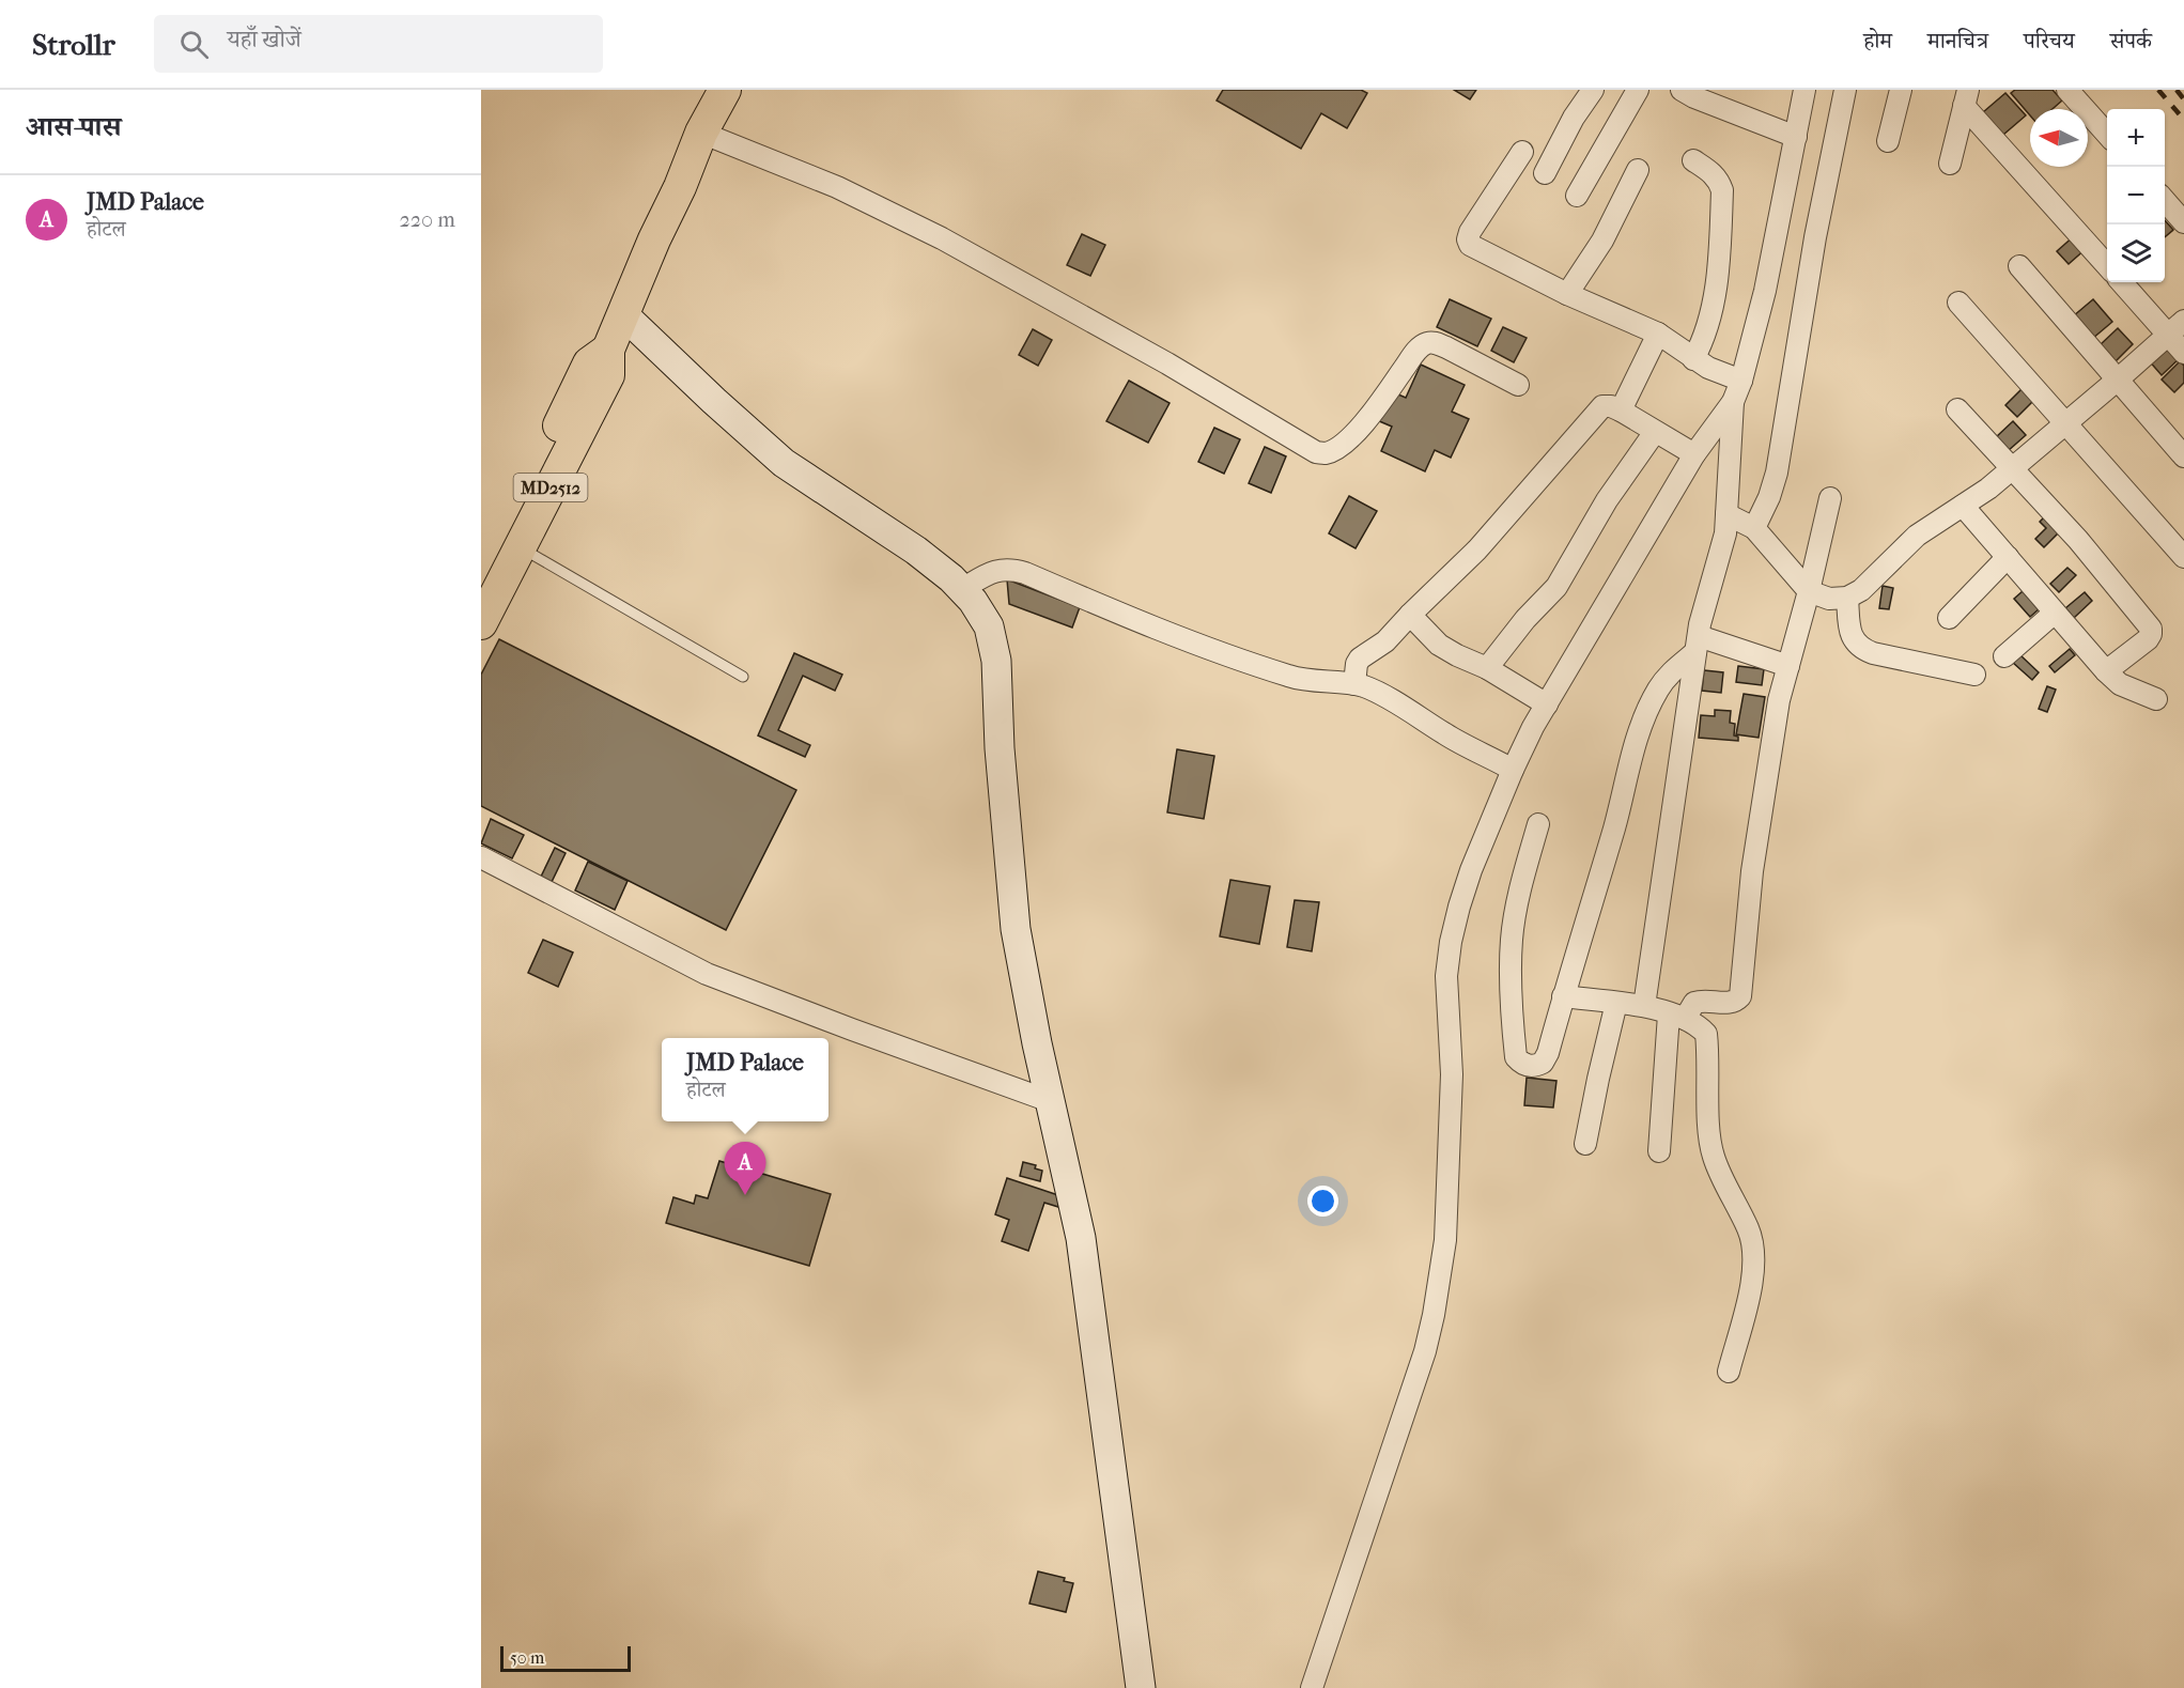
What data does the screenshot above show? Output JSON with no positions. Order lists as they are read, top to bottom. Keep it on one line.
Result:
{"streets":{"main road":["MD2512"]},"scale_bar":"50 m","north":"left","page":{"header":"Strollr","search":"यहाँ खोजें","nav":["होम","मानचित्र","परिचय","संपर्क"],"heading":"आस-पास","map_buttons":["+","−"],"list":[{"mark":"A","name":"JMD Palace","note":"होटल","value":"220 m"}],"popup":["JMD Palace","होटल"],"pins":"A","scale":"50 m"}}
